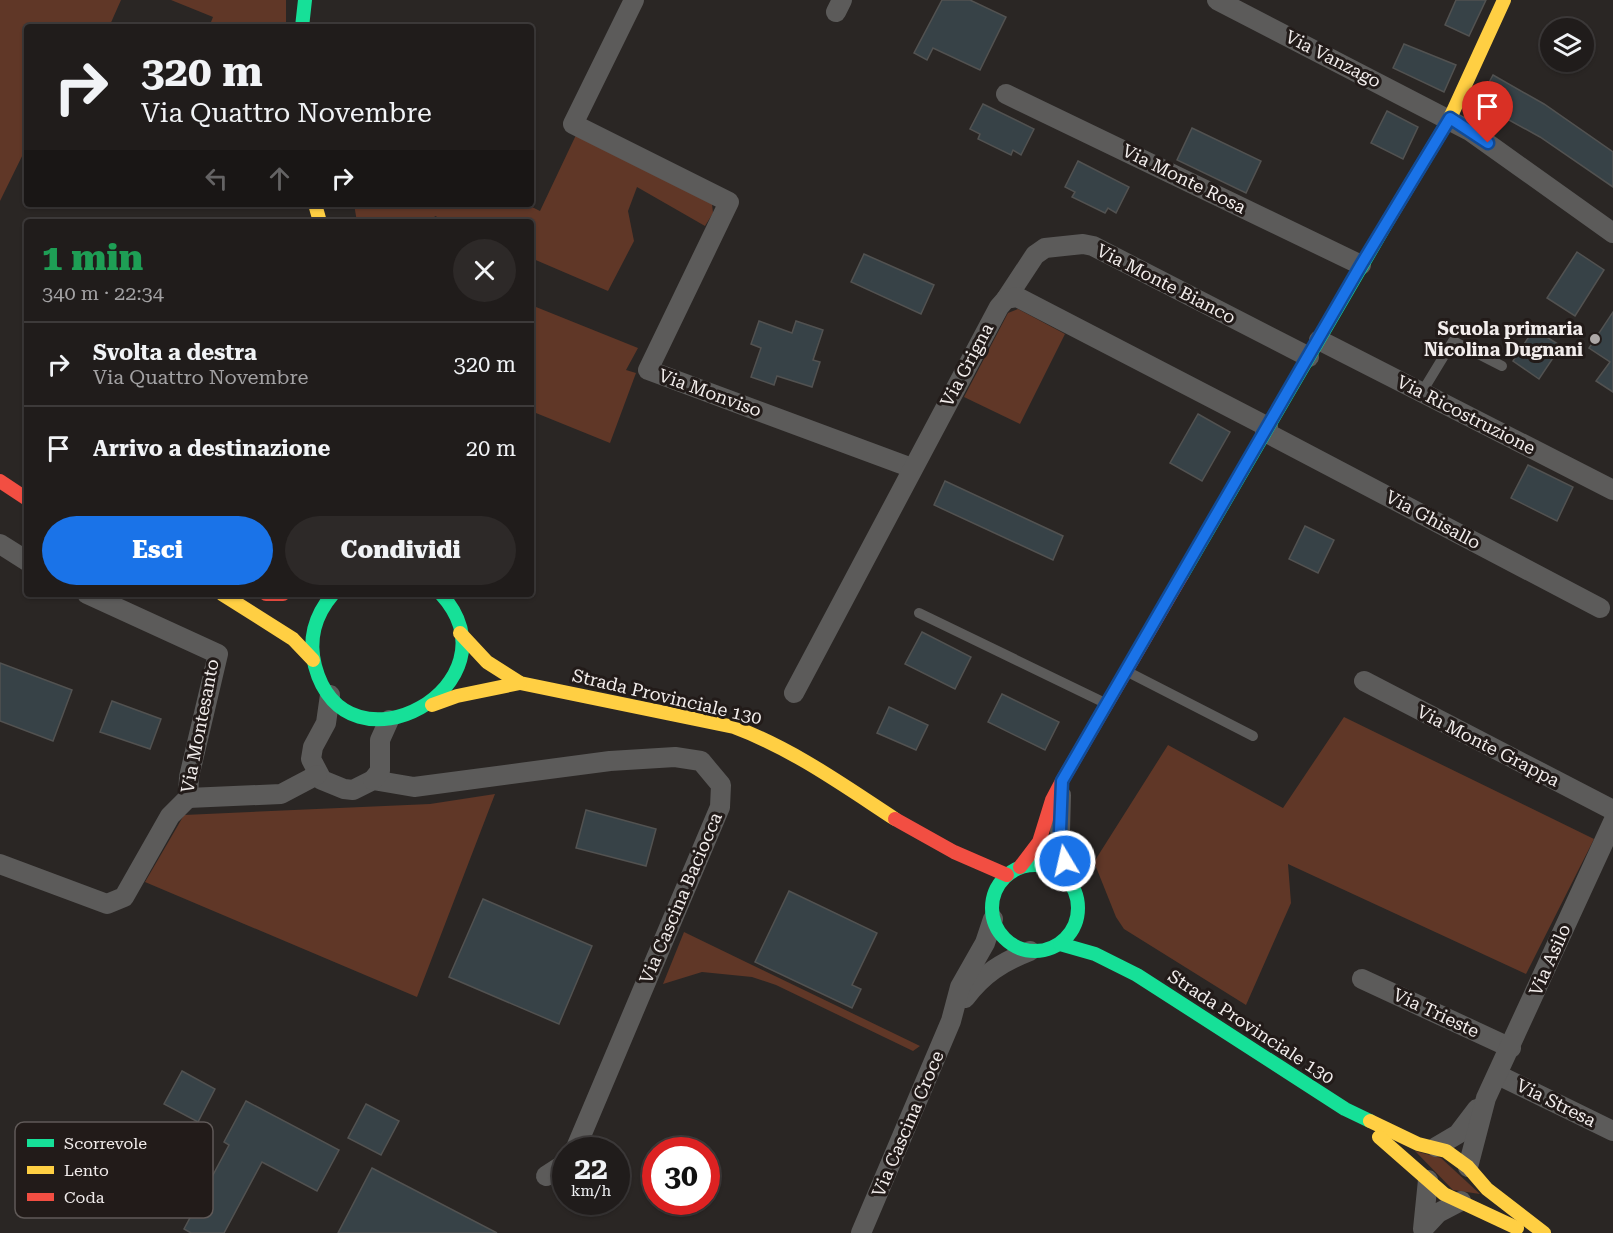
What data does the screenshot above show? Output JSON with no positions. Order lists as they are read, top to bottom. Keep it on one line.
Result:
{"streets":{"street":["Via Vanzago","Via Monte Rosa","Via Monte Bianco","Via Grigna","Via Monviso","Via Ricostruzione","Via Ghisallo","Strada Provinciale 130","Via Montesanto","Via Monte Grappa","Via Cascina Baciocca","Via Asilo","Via Trieste","Via Stresa","Via Cascina Croce"]},"crossings":[["Via Monte Bianco","Via Grigna"],["Via Monte Bianco","Via Ricostruzione"],["Via Grigna","Via Monviso"],["Strada Provinciale 130","Via Asilo"],["Strada Provinciale 130","Via Cascina Croce"],["Via Asilo","Via Trieste"],["Via Asilo","Via Stresa"]],"places":["Scuola primaria Nicolina Dugnani"],"legend":["Scorrevole","Lento","Coda"],"page":{"turn":["320 m","Via Quattro Novembre"],"heading":["1 min","340 m · 22:34"],"list":[{"name":"Svolta a destra","note":"Via Quattro Novembre","value":"320 m"},{"name":"Arrivo a destinazione","value":"20 m"}],"buttons":["Esci","Condividi"],"speed":"22 km/h","limit":"30"}}
